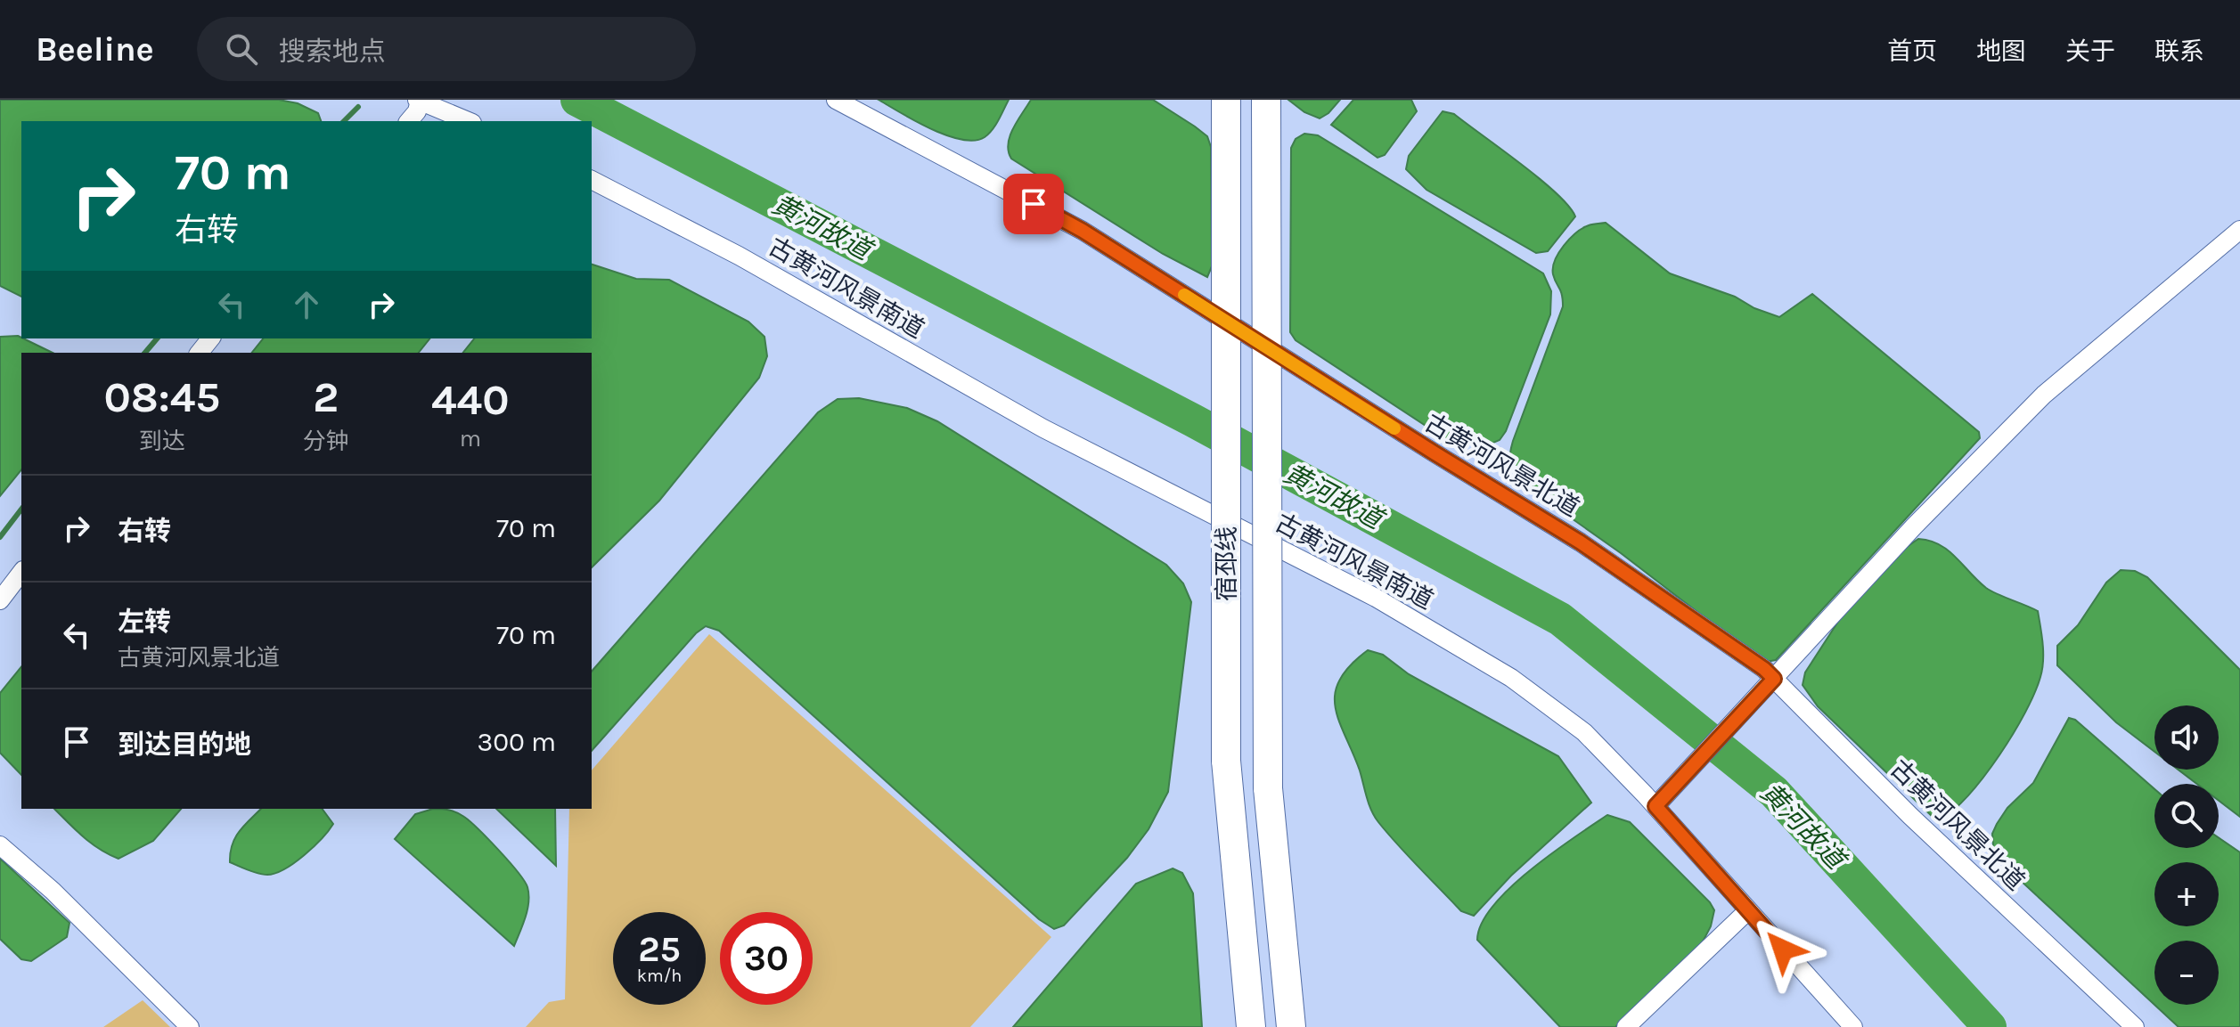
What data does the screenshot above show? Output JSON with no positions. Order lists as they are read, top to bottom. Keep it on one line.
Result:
{"streets":{"main road":["宿邳线"],"street":["古黄河风景南道","古黄河风景北道"]},"water":["黄河故道"],"page":{"header":"Beeline","search":"搜索地点","nav":["首页","地图","关于","联系"],"turn":["70 m","右转"],"eta":["08:45","到达","2","分钟","440","m"],"list":[{"name":"右转","value":"70 m"},{"name":"左转","note":"古黄河风景北道","value":"70 m"},{"name":"到达目的地","value":"300 m"}],"map_buttons":["+","−"],"speed":"25 km/h","limit":"30"}}
